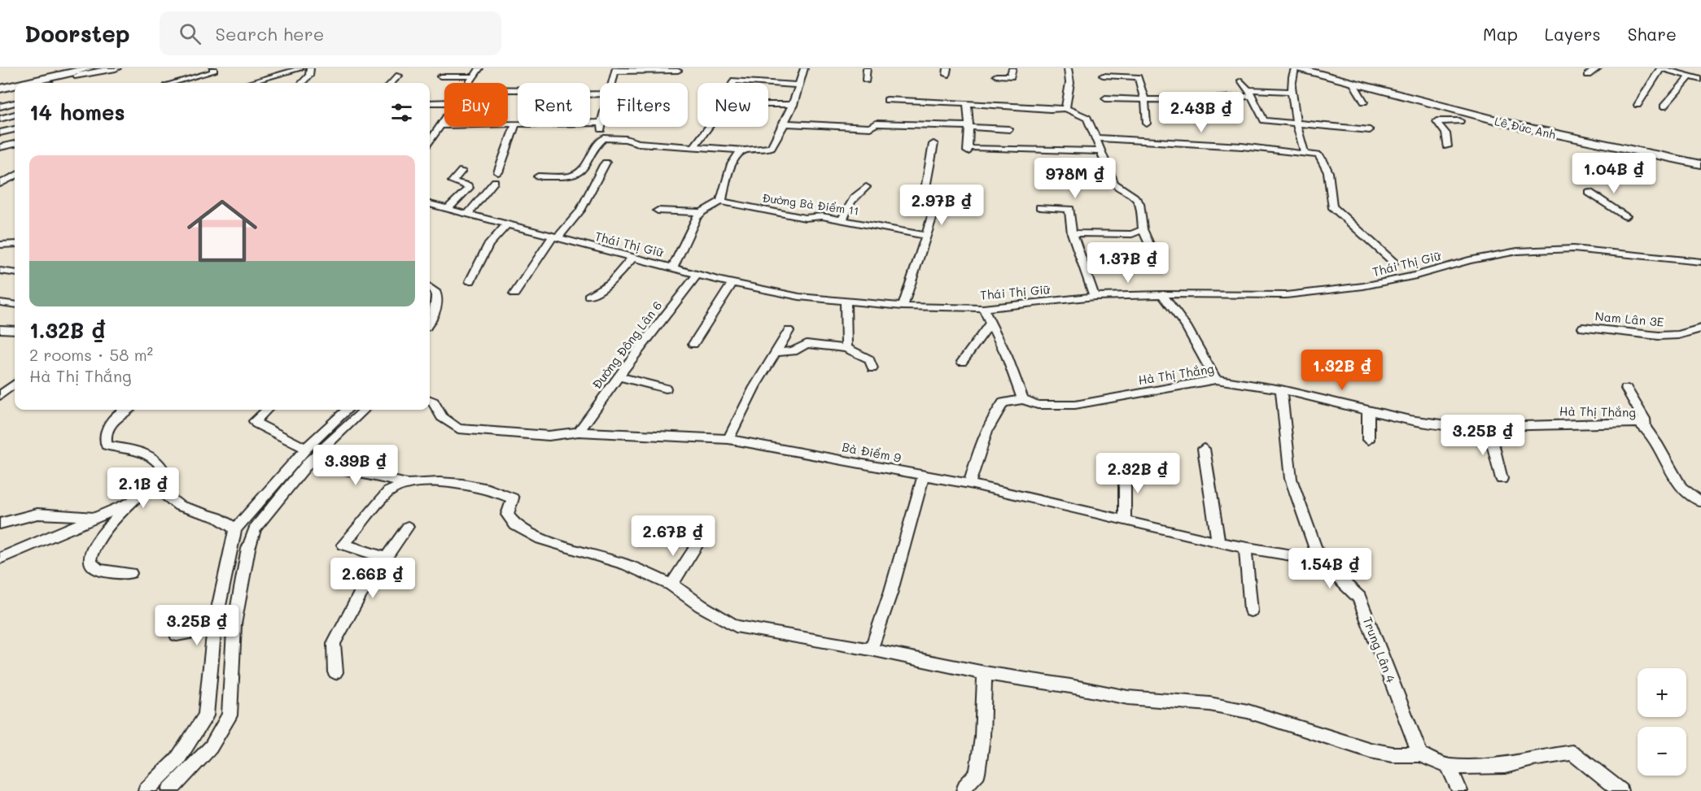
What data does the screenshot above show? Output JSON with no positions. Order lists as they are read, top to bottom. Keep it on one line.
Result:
{"streets":{"highway":["Lê Đức Anh"],"street":["Đường Bà Điểm 11","Thái Thị Giữ","Nam Lân 3E","Đường Đông Lân 6","Hà Thị Thắng","Bà Điểm 9","Trung Lân 4"]},"crossings":[["Thái Thị Giữ","Đường Đông Lân 6"],["Đường Đông Lân 6","Bà Điểm 9"],["Hà Thị Thắng","Trung Lân 4"],["Bà Điểm 9","Trung Lân 4"]],"page":{"header":"Doorstep","search":"Search here","nav":["Map","Layers","Share"],"chip":["Buy","Rent","Filters","New"],"heading":"14 homes","price":["2.43B ₫","1.04B ₫","978M ₫","2.97B ₫","1.37B ₫","1.32B ₫","3.25B ₫","3.39B ₫","2.32B ₫","2.1B ₫","2.67B ₫","1.54B ₫","2.66B ₫","3.25B ₫"],"list":[{"name":"1.32B ₫","note":"2 rooms · 58 m² · Hà Thị Thắng"}],"map_buttons":["+","−"]}}
